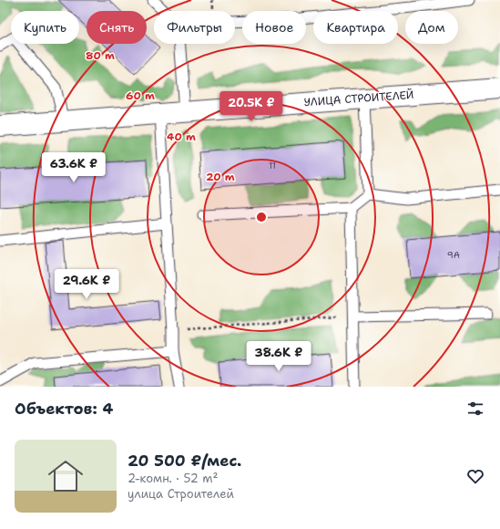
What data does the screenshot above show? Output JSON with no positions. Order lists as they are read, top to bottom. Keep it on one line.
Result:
{"streets":{"street":["УЛИЦА СТРОИТЕЛЕЙ"]},"house_numbers":["11","9А"],"page":{"chip":["Купить","Снять","Фильтры","Новое","Квартира","Дом"],"price":["20.5K ₽","63.6K ₽","29.6K ₽","38.6K ₽"],"heading":"Объектов: 4","list":[{"name":"20 500 ₽/мес.","note":"2-комн. · 52 m² · улица Строителей"}]},"rings":["80 m","60 m","40 m","20 m"]}
